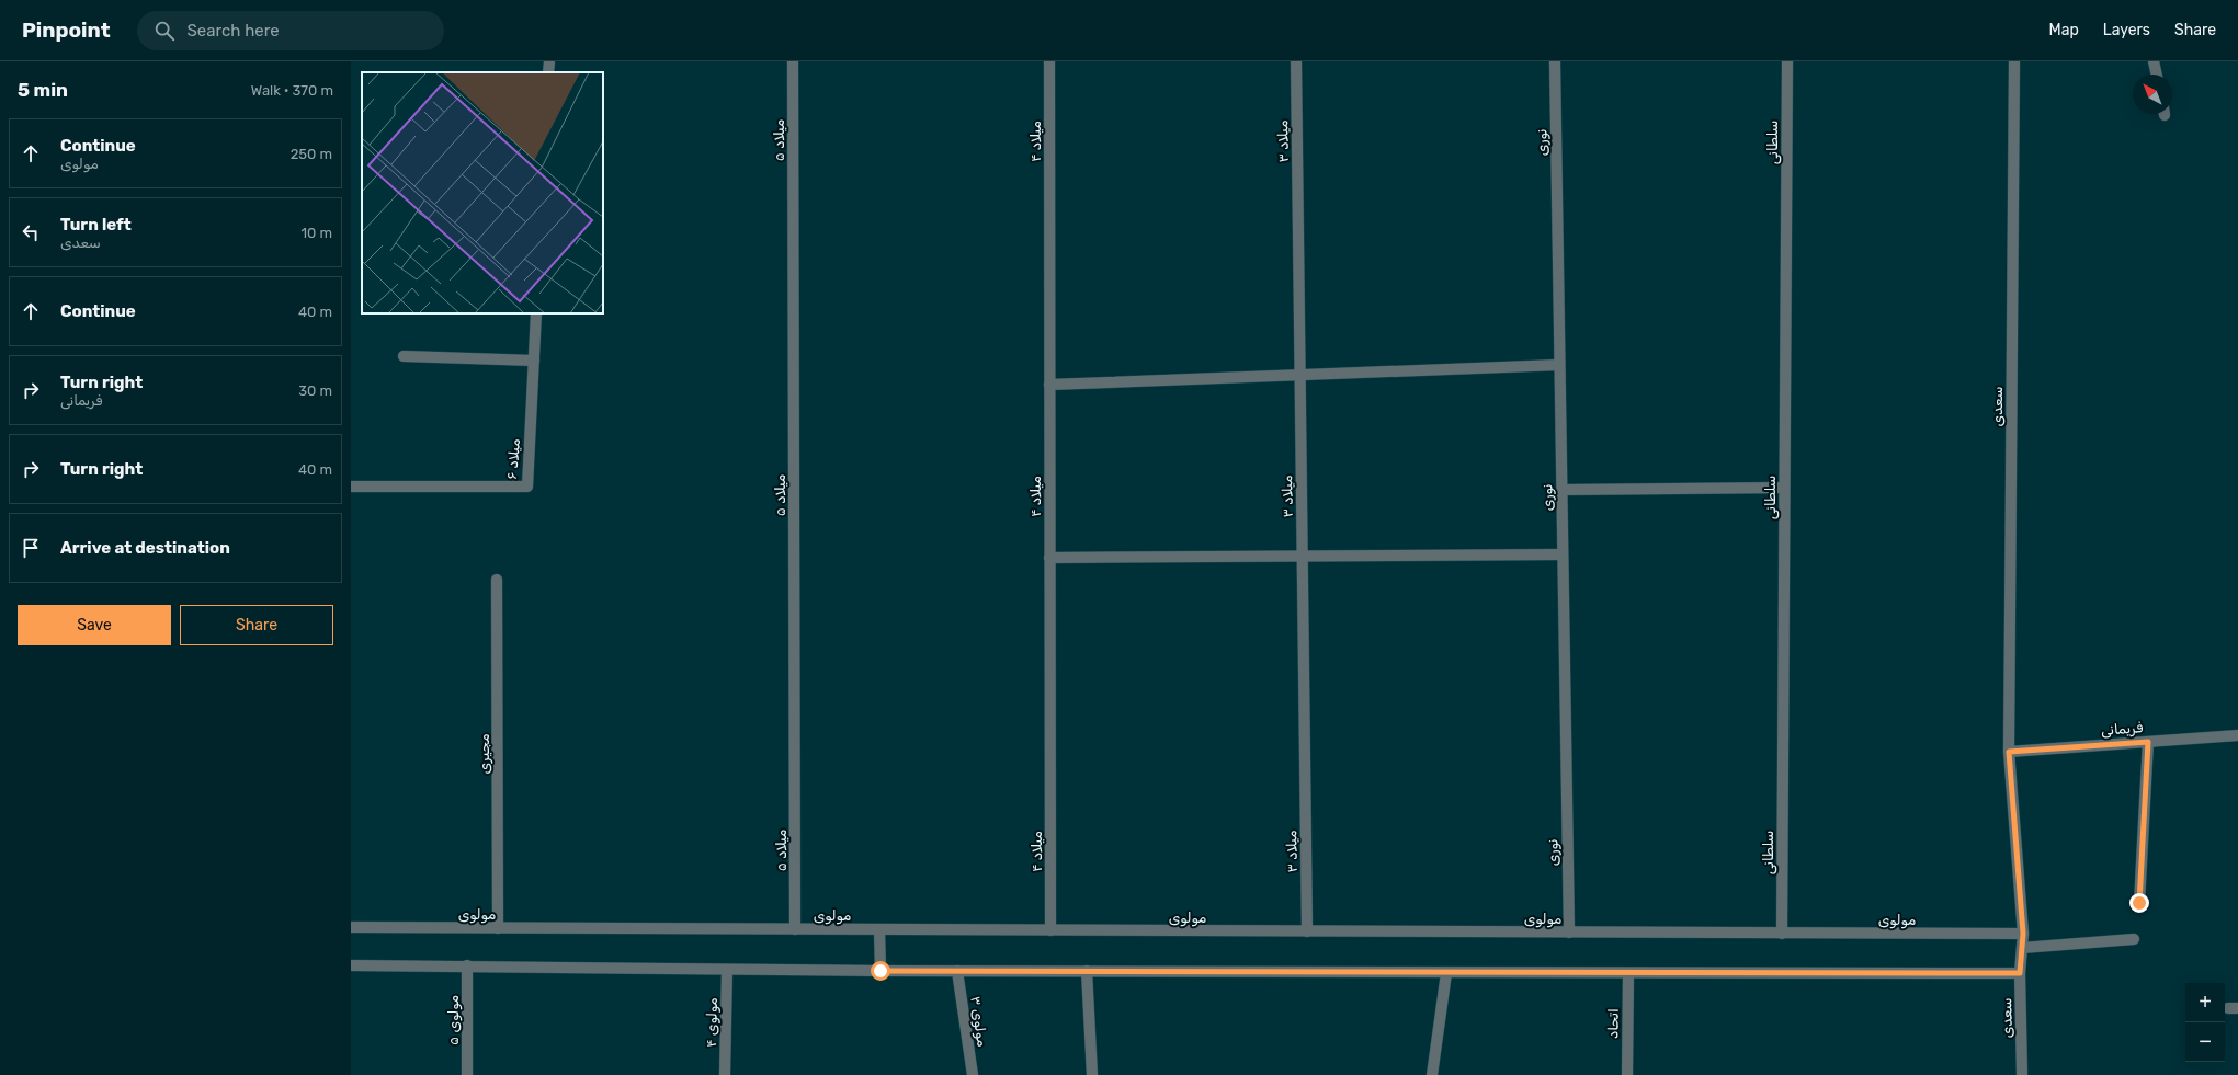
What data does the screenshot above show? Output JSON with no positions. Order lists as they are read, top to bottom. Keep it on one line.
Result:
{"streets":{"street":["میلاد ۵","میلاد ۴","میلاد ۳","نوری","سلطانی","سعدی","میلاد ۶","فریمانی","مجیری","مولوی","مولوی ۵","مولوی ۳","مولوی ۴","اتحاد"]},"crossings":[["میلاد ۵","مولوی"],["میلاد ۴","مولوی"],["میلاد ۳","مولوی"],["نوری","مولوی"],["سلطانی","مولوی"],["سعدی","فریمانی"],["سعدی","مولوی"],["مجیری","مولوی"]],"north":"top left","page":{"header":"Pinpoint","search":"Search here","nav":["Map","Layers","Share"],"heading":["5 min","Walk · 370 m"],"list":[["Continue","مولوی","250 m"],["Turn left","سعدی","10 m"],["Continue","40 m"],["Turn right","فریمانی","30 m"],["Turn right","40 m"],"Arrive at destination"],"buttons":["Save","Share"],"map_buttons":["+","−"]}}
